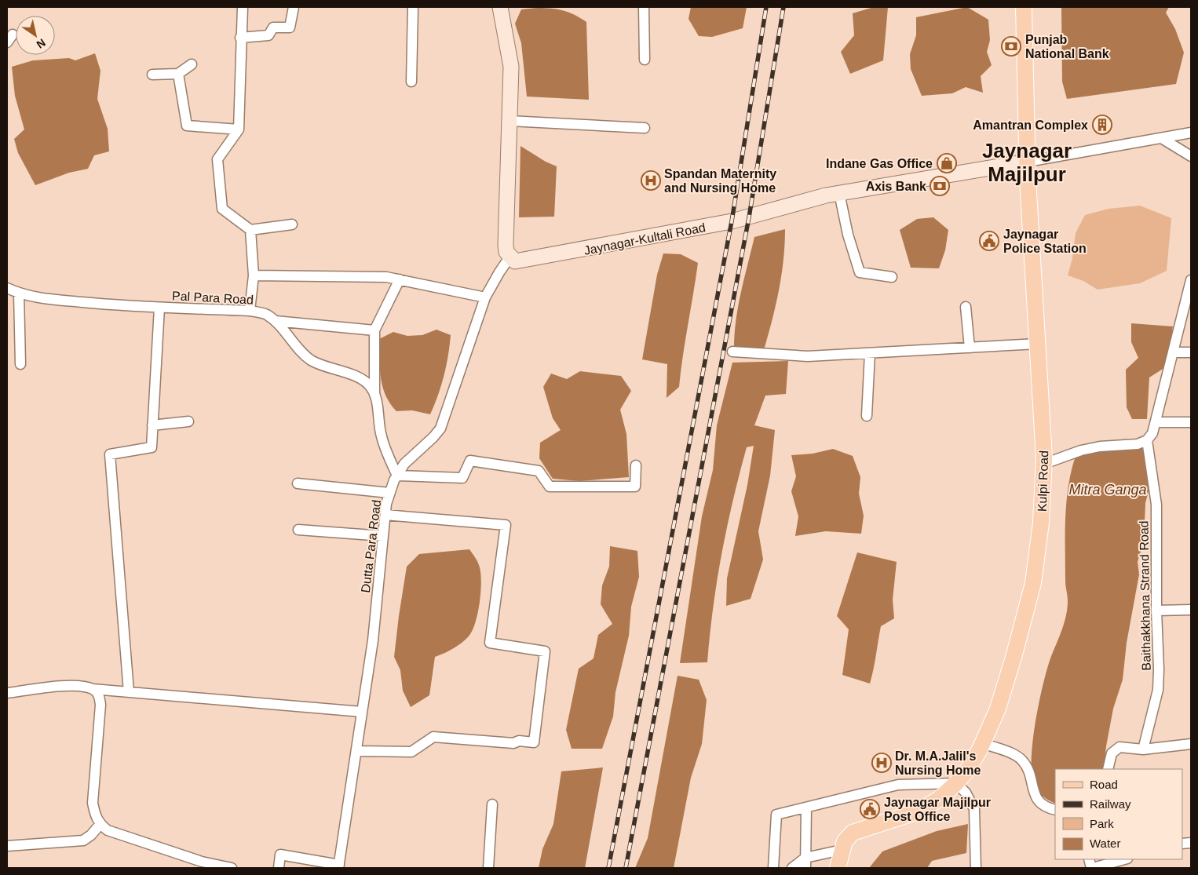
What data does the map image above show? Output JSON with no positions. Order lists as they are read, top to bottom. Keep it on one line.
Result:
{"streets":{"main road":["Jaynagar-Kultali Road","Kulpi Road"],"street":["Pal Para Road","Dutta Para Road","Baithakkhana Strand Road"]},"crossings":[["Jaynagar-Kultali Road","Kulpi Road"],["Jaynagar-Kultali Road","Dutta Para Road"]],"districts":["Jaynagar Majilpur"],"water":["Mitra Ganga"],"places":{"bank":["Punjab National Bank","Axis Bank"],"building":["Amantran Complex"],"shop":["Indane Gas Office"],"hospital":["Spandan Maternity and Nursing Home","Dr. M.A.Jalil's Nursing Home"],"public building":["Jaynagar Police Station","Jaynagar Majilpur Post Office"]},"legend":["Road","Railway","Park","Water"],"north":"bottom right"}
